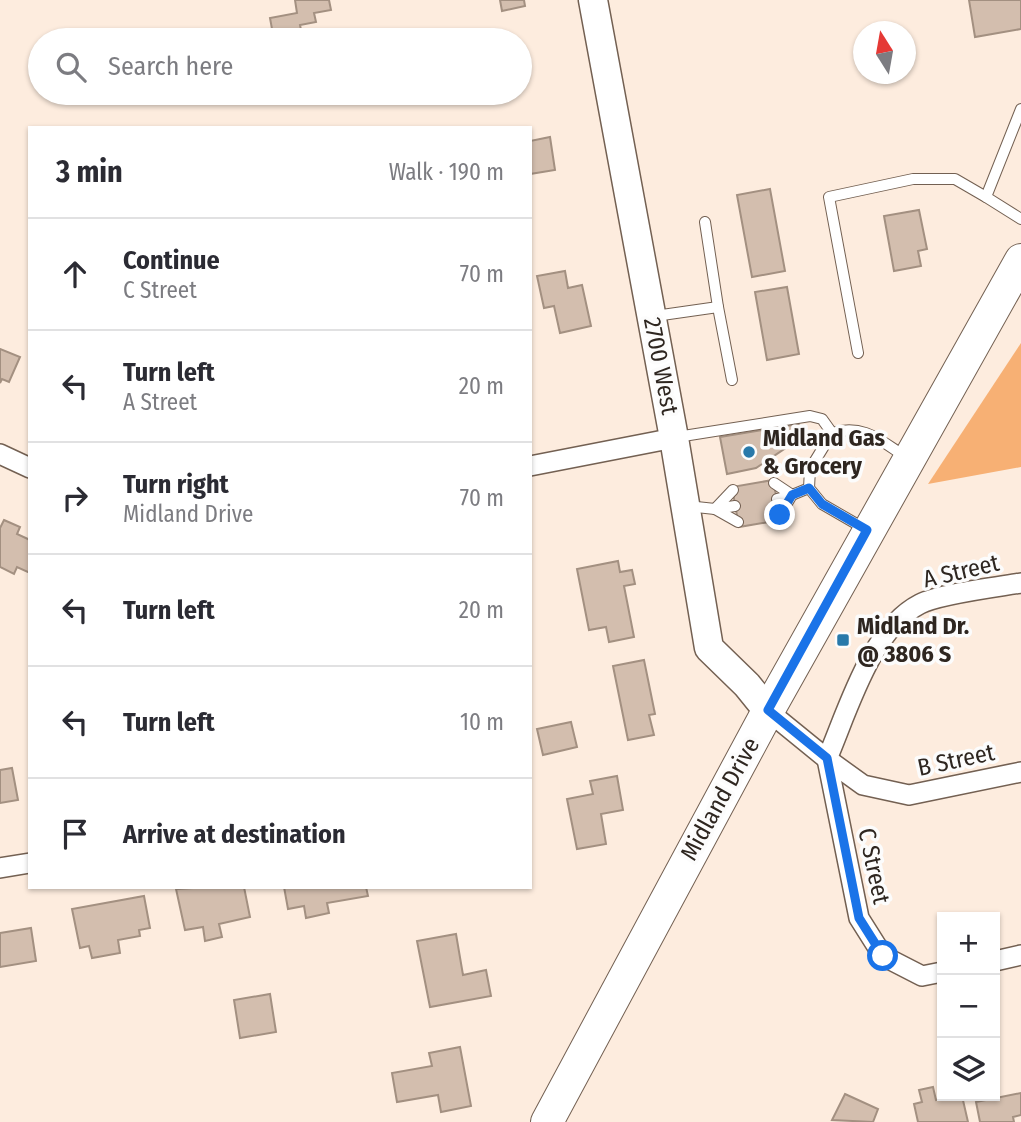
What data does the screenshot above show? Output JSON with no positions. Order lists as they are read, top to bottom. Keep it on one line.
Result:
{"streets":{"main road":["Midland Drive"],"street":["2700 West","A Street","B Street","C Street"]},"crossings":[["2700 West","Midland Drive"],["A Street","B Street"],["A Street","C Street"],["B Street","C Street"]],"places":{"other":["Midland Gas & Grocery"],"transit":["Midland Dr. @ 3806 S"]},"north":"top","page":{"search":"Search here","heading":["3 min","Walk · 190 m"],"list":[["Continue","C Street","70 m"],["Turn left","A Street","20 m"],["Turn right","Midland Drive","70 m"],["Turn left","20 m"],["Turn left","10 m"],"Arrive at destination"],"map_buttons":["+","−"]}}
